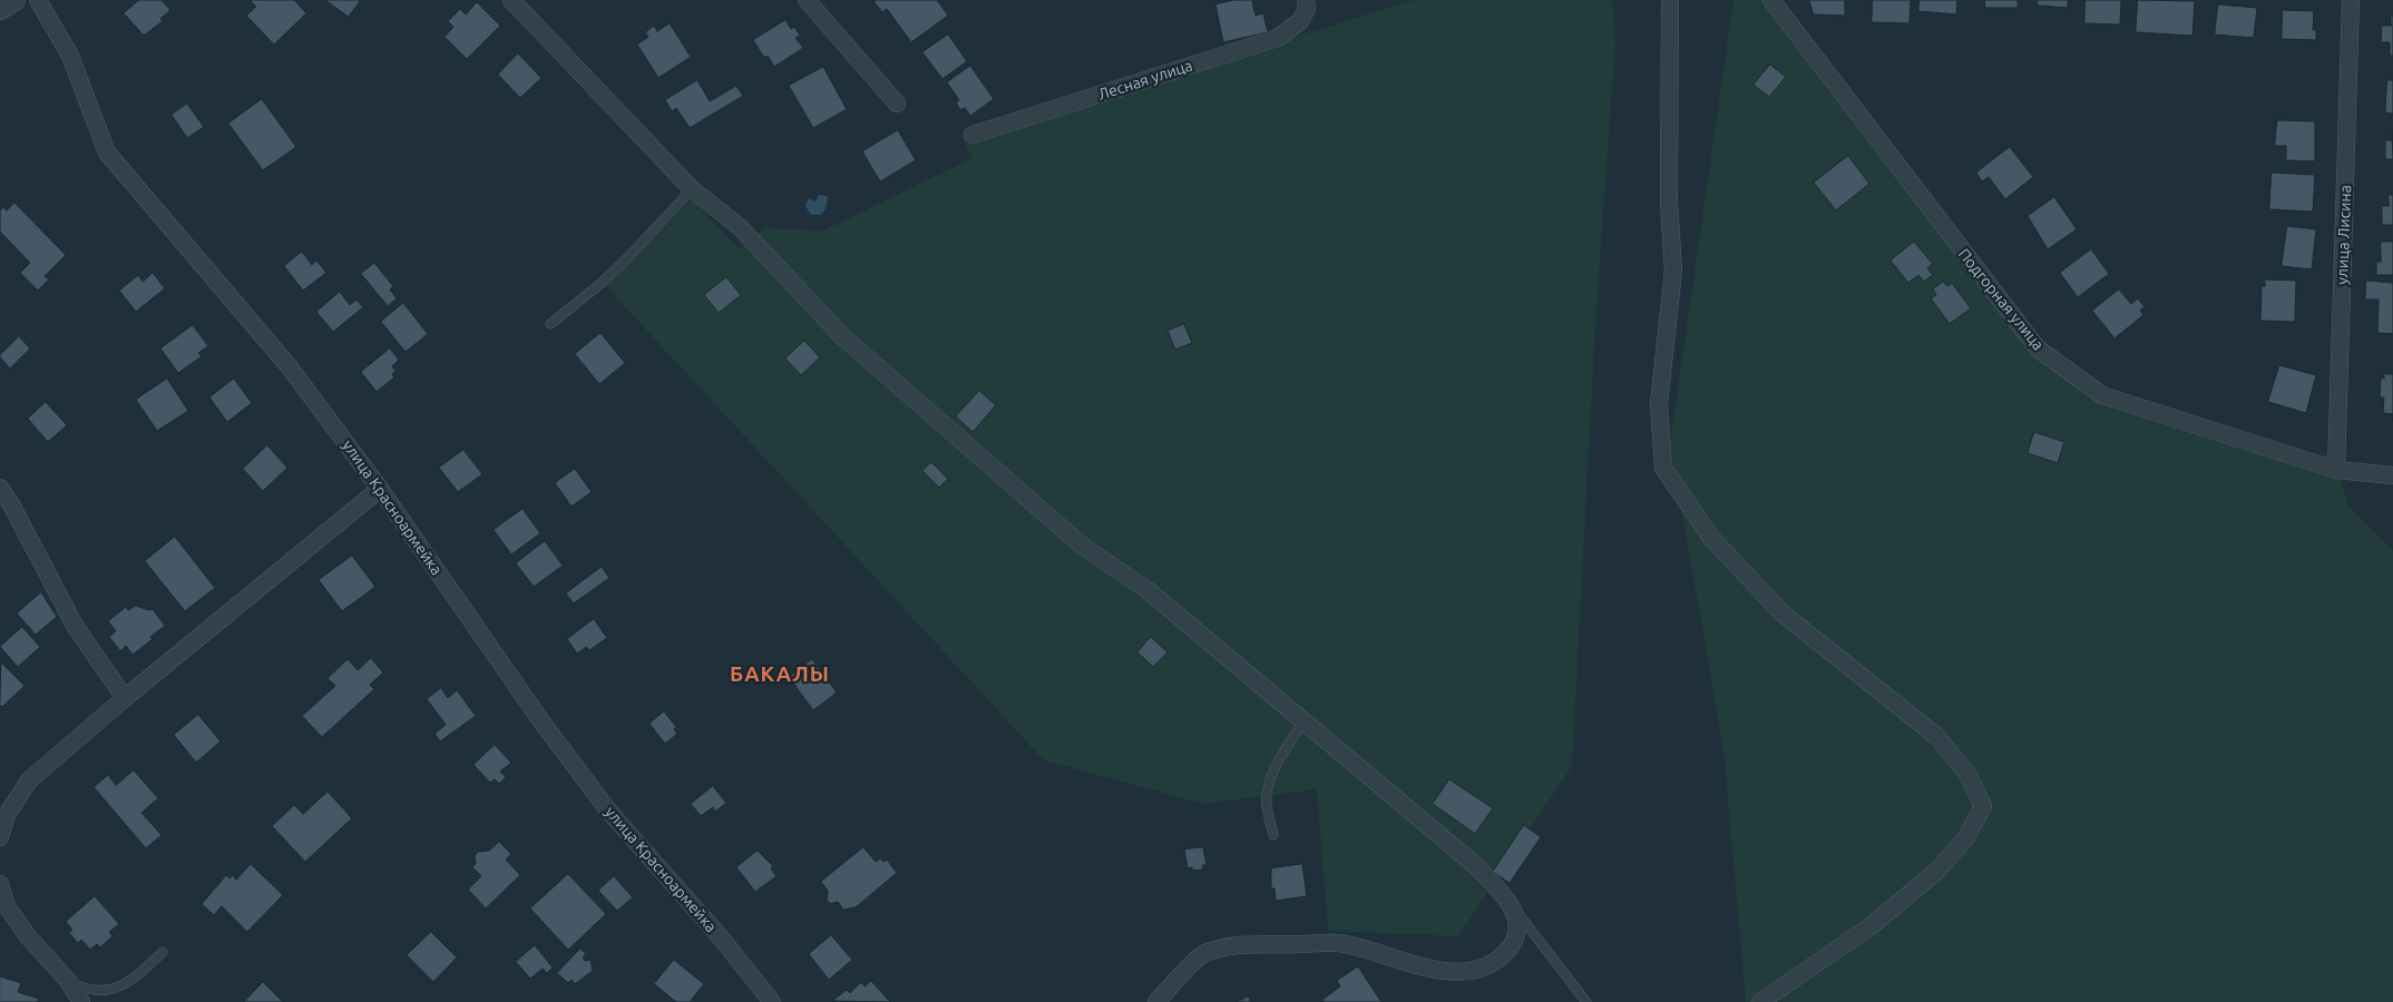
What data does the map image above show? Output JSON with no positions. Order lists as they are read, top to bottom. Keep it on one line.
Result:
{"streets":{"street":["Лесная улица","улица Лисина","Подгорная улица","улица Красноармейка"]},"crossings":[["улица Лисина","Подгорная улица"]],"districts":["БАКАЛЫ"]}
